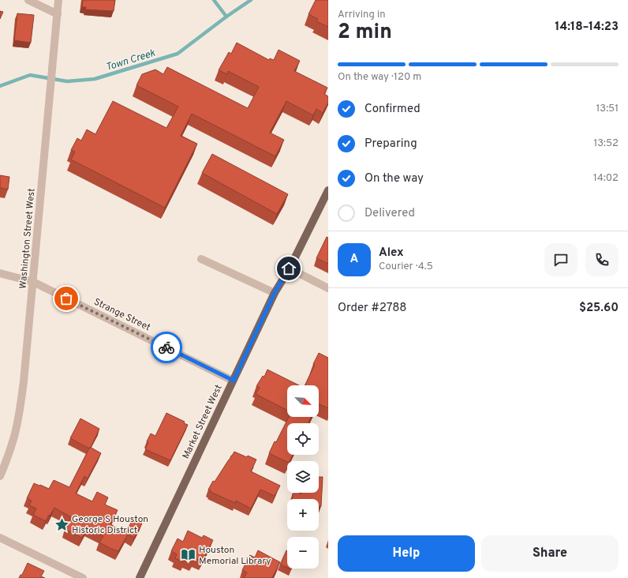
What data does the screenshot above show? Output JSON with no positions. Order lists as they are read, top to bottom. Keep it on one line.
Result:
{"streets":{"main road":["Market Street West"],"street":["Washington Street West","Strange Street"]},"crossings":[["Washington Street West","Strange Street"],["Strange Street","Market Street West"]],"water":["Town Creek"],"places":{"place":["George S Houston Historic District"],"library":["Houston Memorial Library"]},"north":"bottom right","page":{"heading":["2 min","Arriving in","14:18–14:23"],"panel":["Alex","Courier · 4.5","Order #2788","$25.60"],"bar":"On the way · 120 m","list":[["Confirmed","13:51"],["Preparing","13:52"],["On the way","14:02"],"Delivered"],"round":"A","map_buttons":["+","−"],"buttons":["Help","Share"]}}
